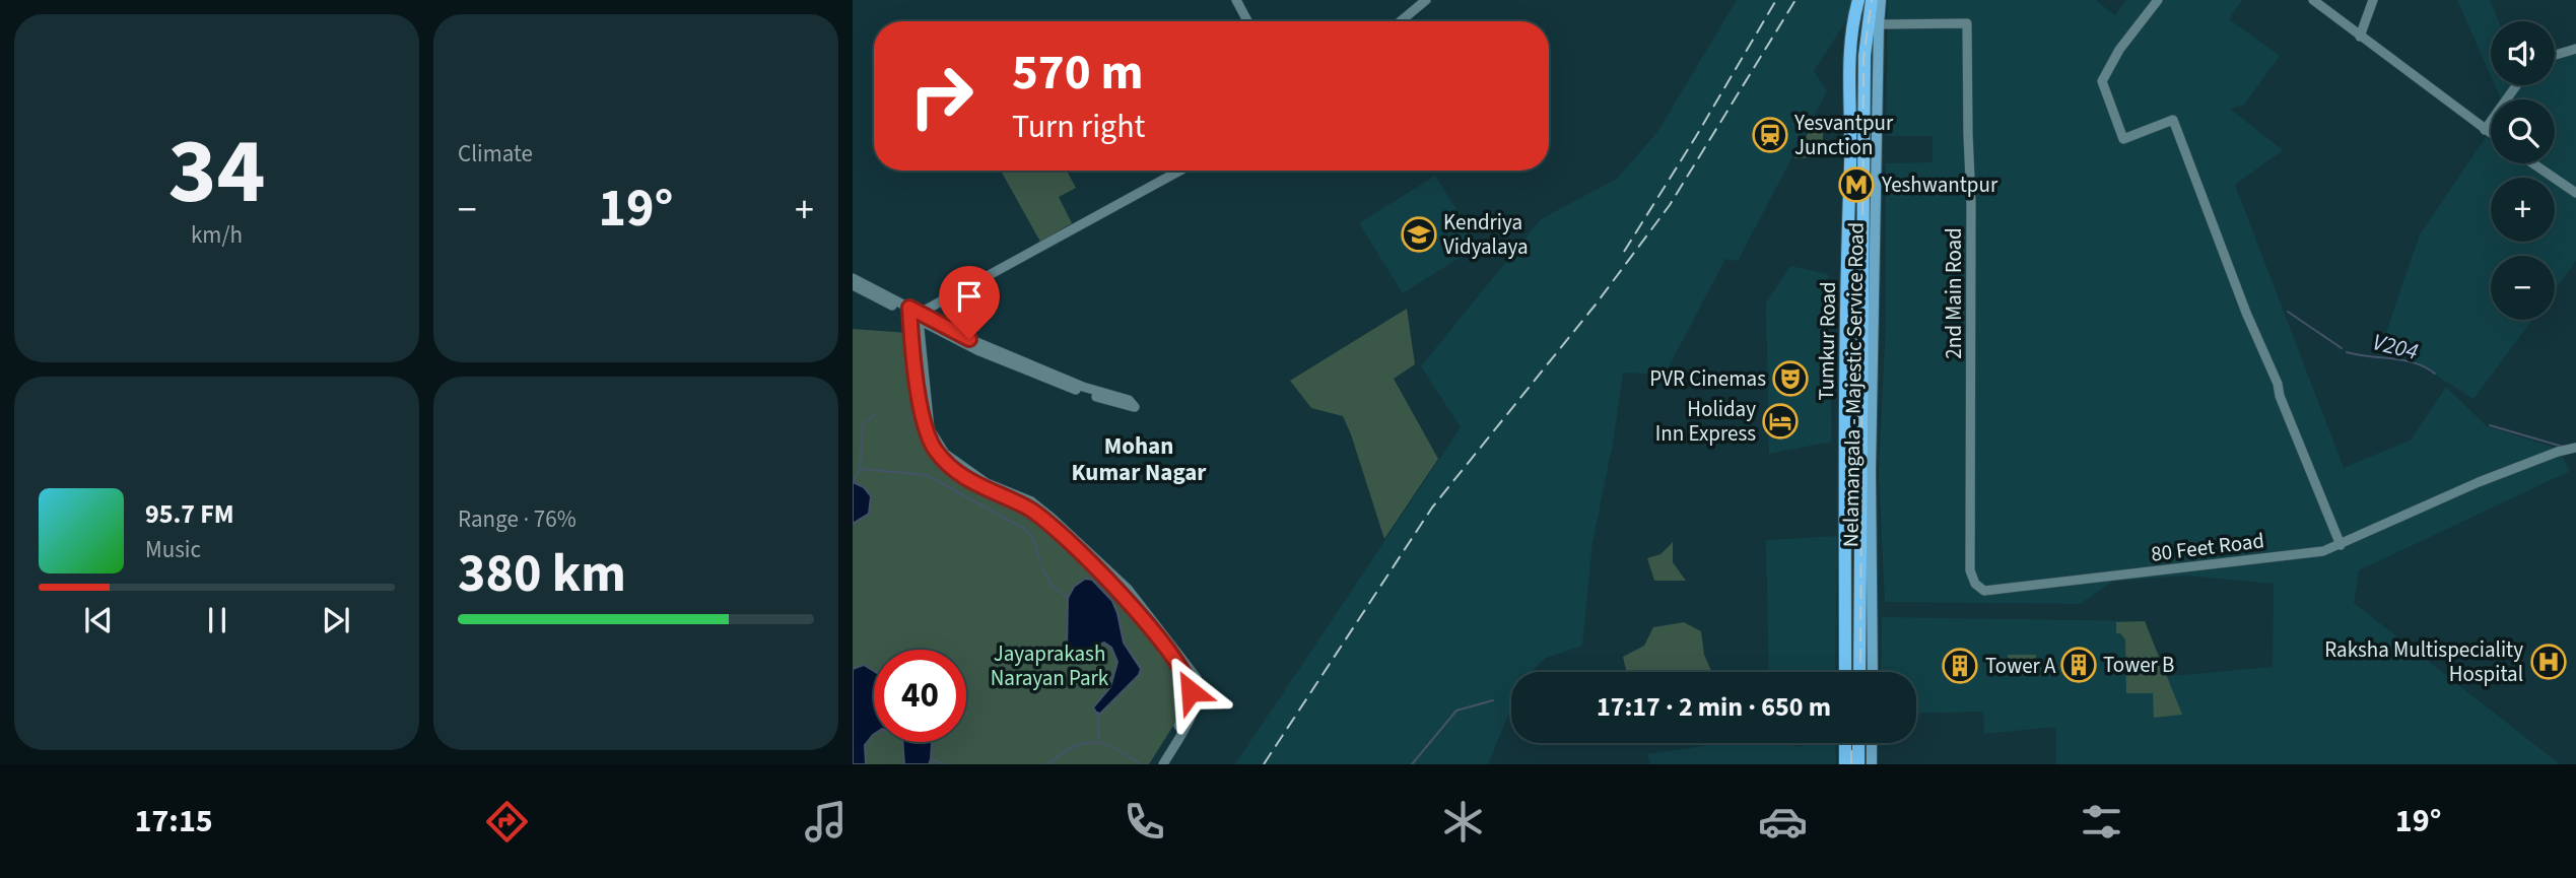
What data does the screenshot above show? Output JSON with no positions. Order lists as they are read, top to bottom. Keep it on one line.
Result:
{"streets":{"highway":["Tumkur Road"],"main road":["Nelamangala - Majestic Service Road"],"street":["2nd Main Road","80 Feet Road"]},"crossings":[["2nd Main Road","Nelamangala - Majestic Service Road"],["2nd Main Road","80 Feet Road"]],"districts":["Mohan Kumar Nagar"],"water":["V204"],"parks":["Jayaprakash Narayan Park"],"places":{"station":["Yesvantpur Junction"],"metro station":["Yeshwantpur"],"school or university":["Kendriya Vidyalaya"],"theatre":["PVR Cinemas"],"hotel":["Holiday Inn Express"],"hospital":["Raksha Multispeciality Hospital"],"building":["Tower B","Tower A"]},"page":{"tile":[["34","km/h"],"Climate",["Range · 76%","380 km"]],"map_buttons":["+","−"],"turn":["570 m","Turn right"],"heat":["−","19°","+"],"song":["95.7 FM","Music"],"limit":"40","trip":"17:17 · 2 min · 650 m","tabs":["17:15","19°"]}}
